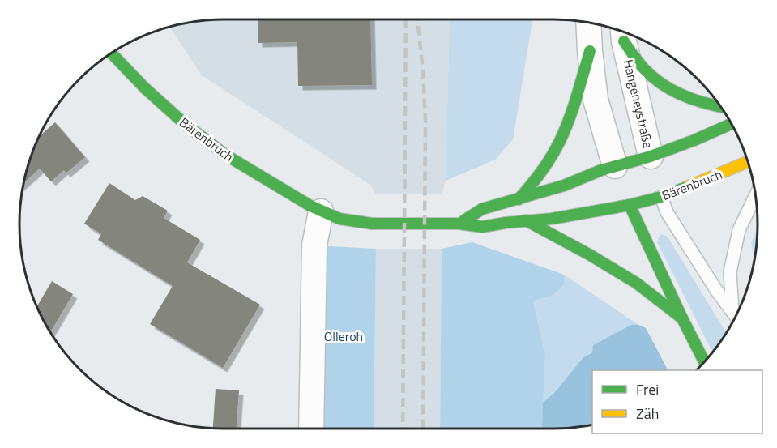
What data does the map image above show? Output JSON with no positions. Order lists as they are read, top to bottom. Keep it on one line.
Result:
{"streets":{"main road":["Bärenbruch"],"street":["Hangeneystraße"]},"parks":["Olleroh"],"legend":["Frei","Zäh"]}
